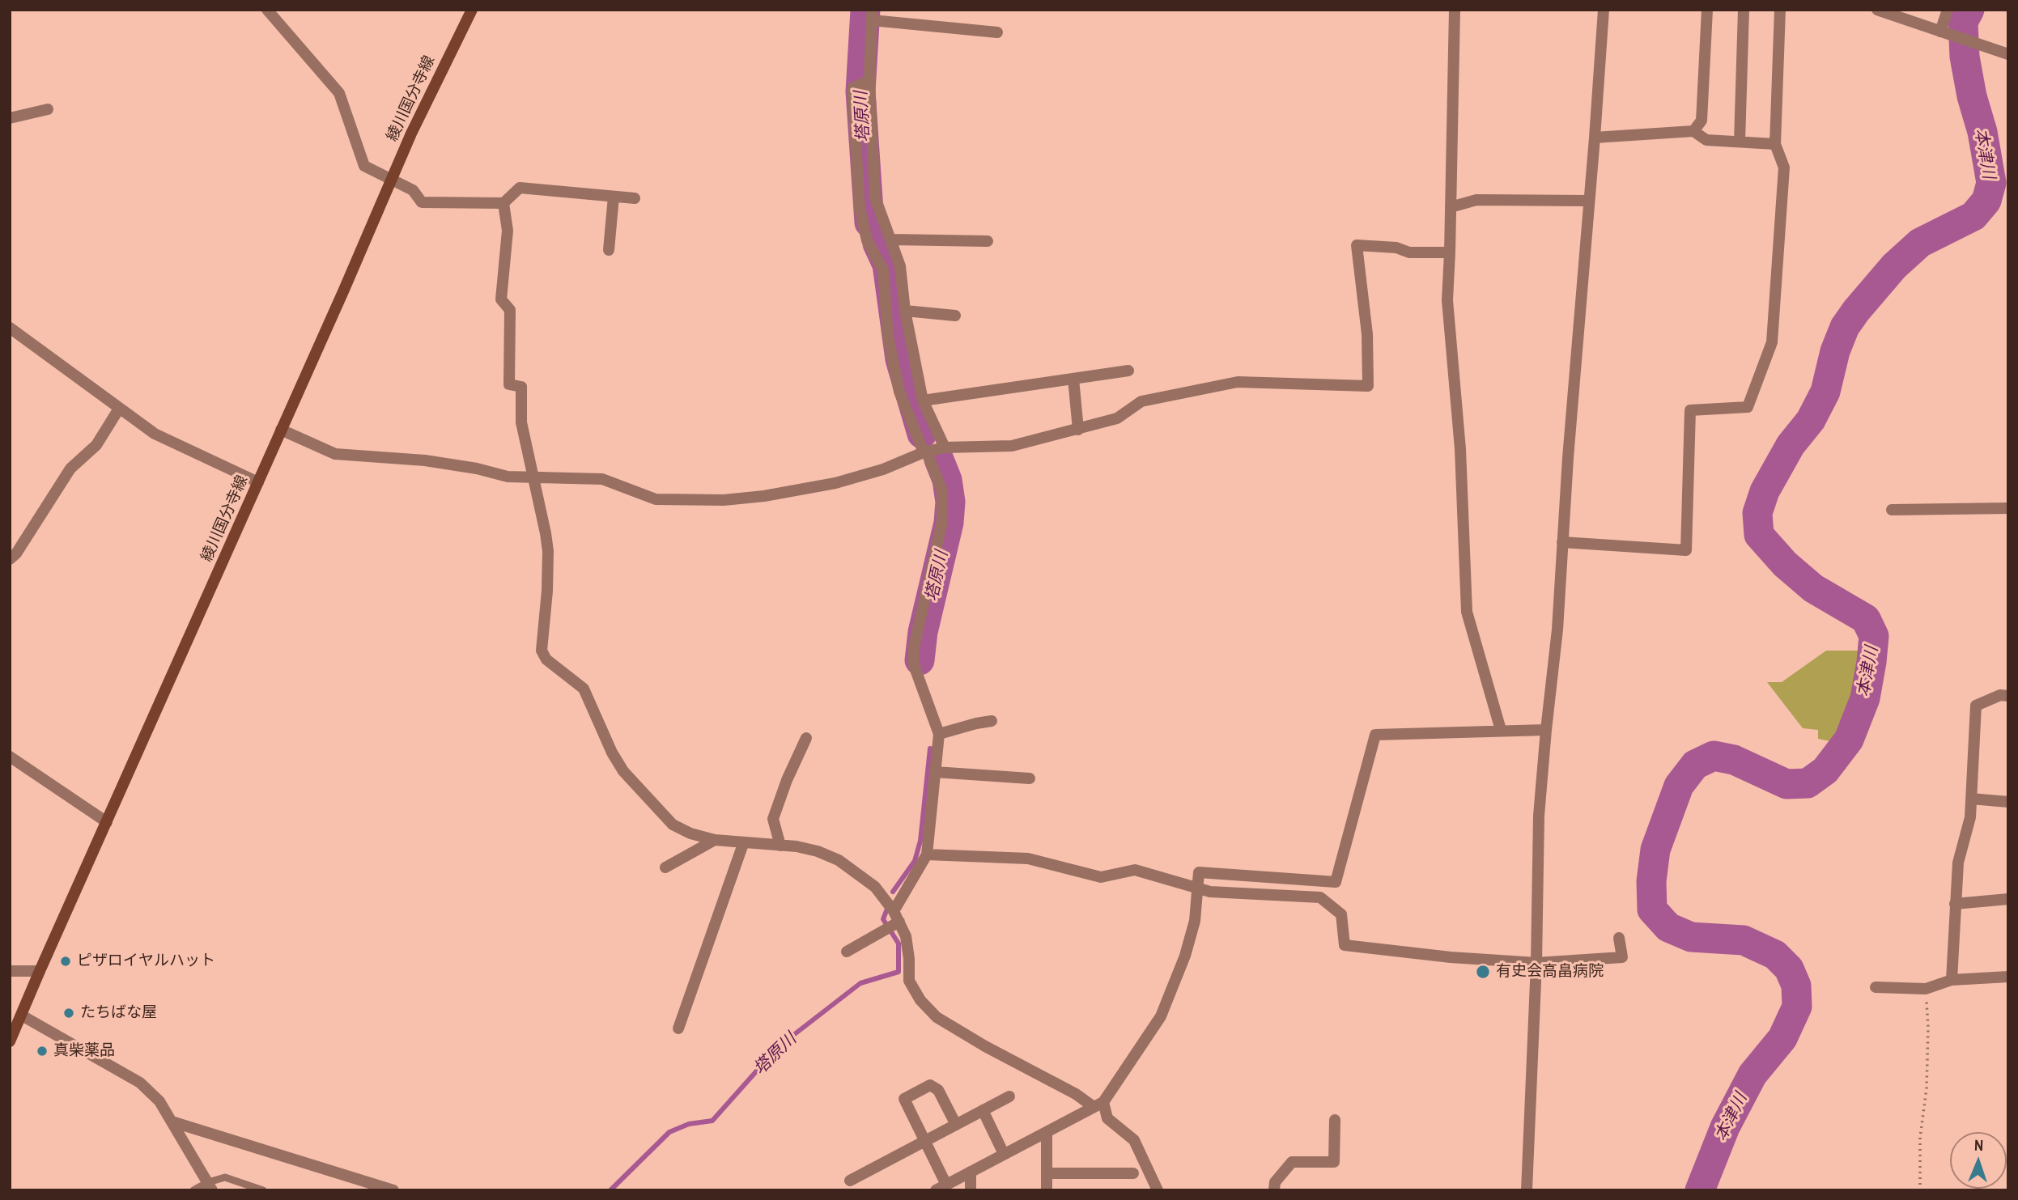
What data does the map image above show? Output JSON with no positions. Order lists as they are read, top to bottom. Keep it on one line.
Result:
{"streets":{"main road":["綾川国分寺線"]},"water":["塔原川","本津川"],"places":["ピザロイヤルハット","有史会高畠病院","たちばな屋","真柴薬品"],"north":"top"}
